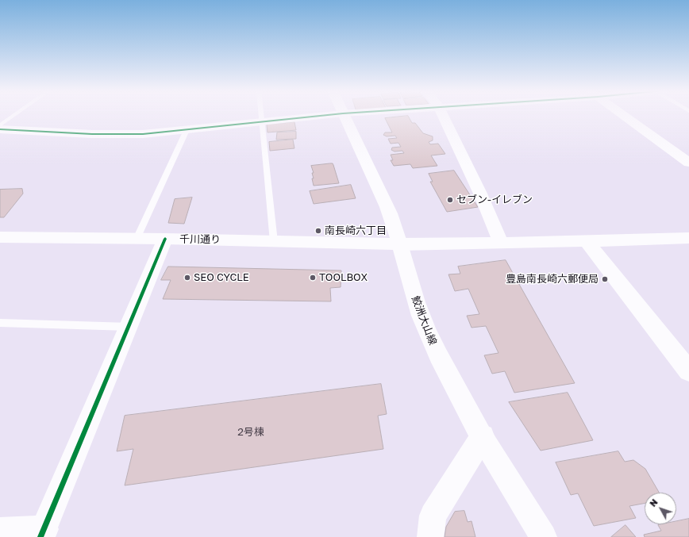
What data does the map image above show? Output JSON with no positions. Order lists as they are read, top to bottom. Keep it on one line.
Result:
{"streets":{"street":["千川通り","鮫洲大山線"]},"crossings":[["千川通り","鮫洲大山線"]],"places":["セブン-イレブン","南長崎六丁目","SEO CYCLE","TOOLBOX","豊島南長崎六郵便局"],"house_numbers":["2号棟"],"north":"top left"}
